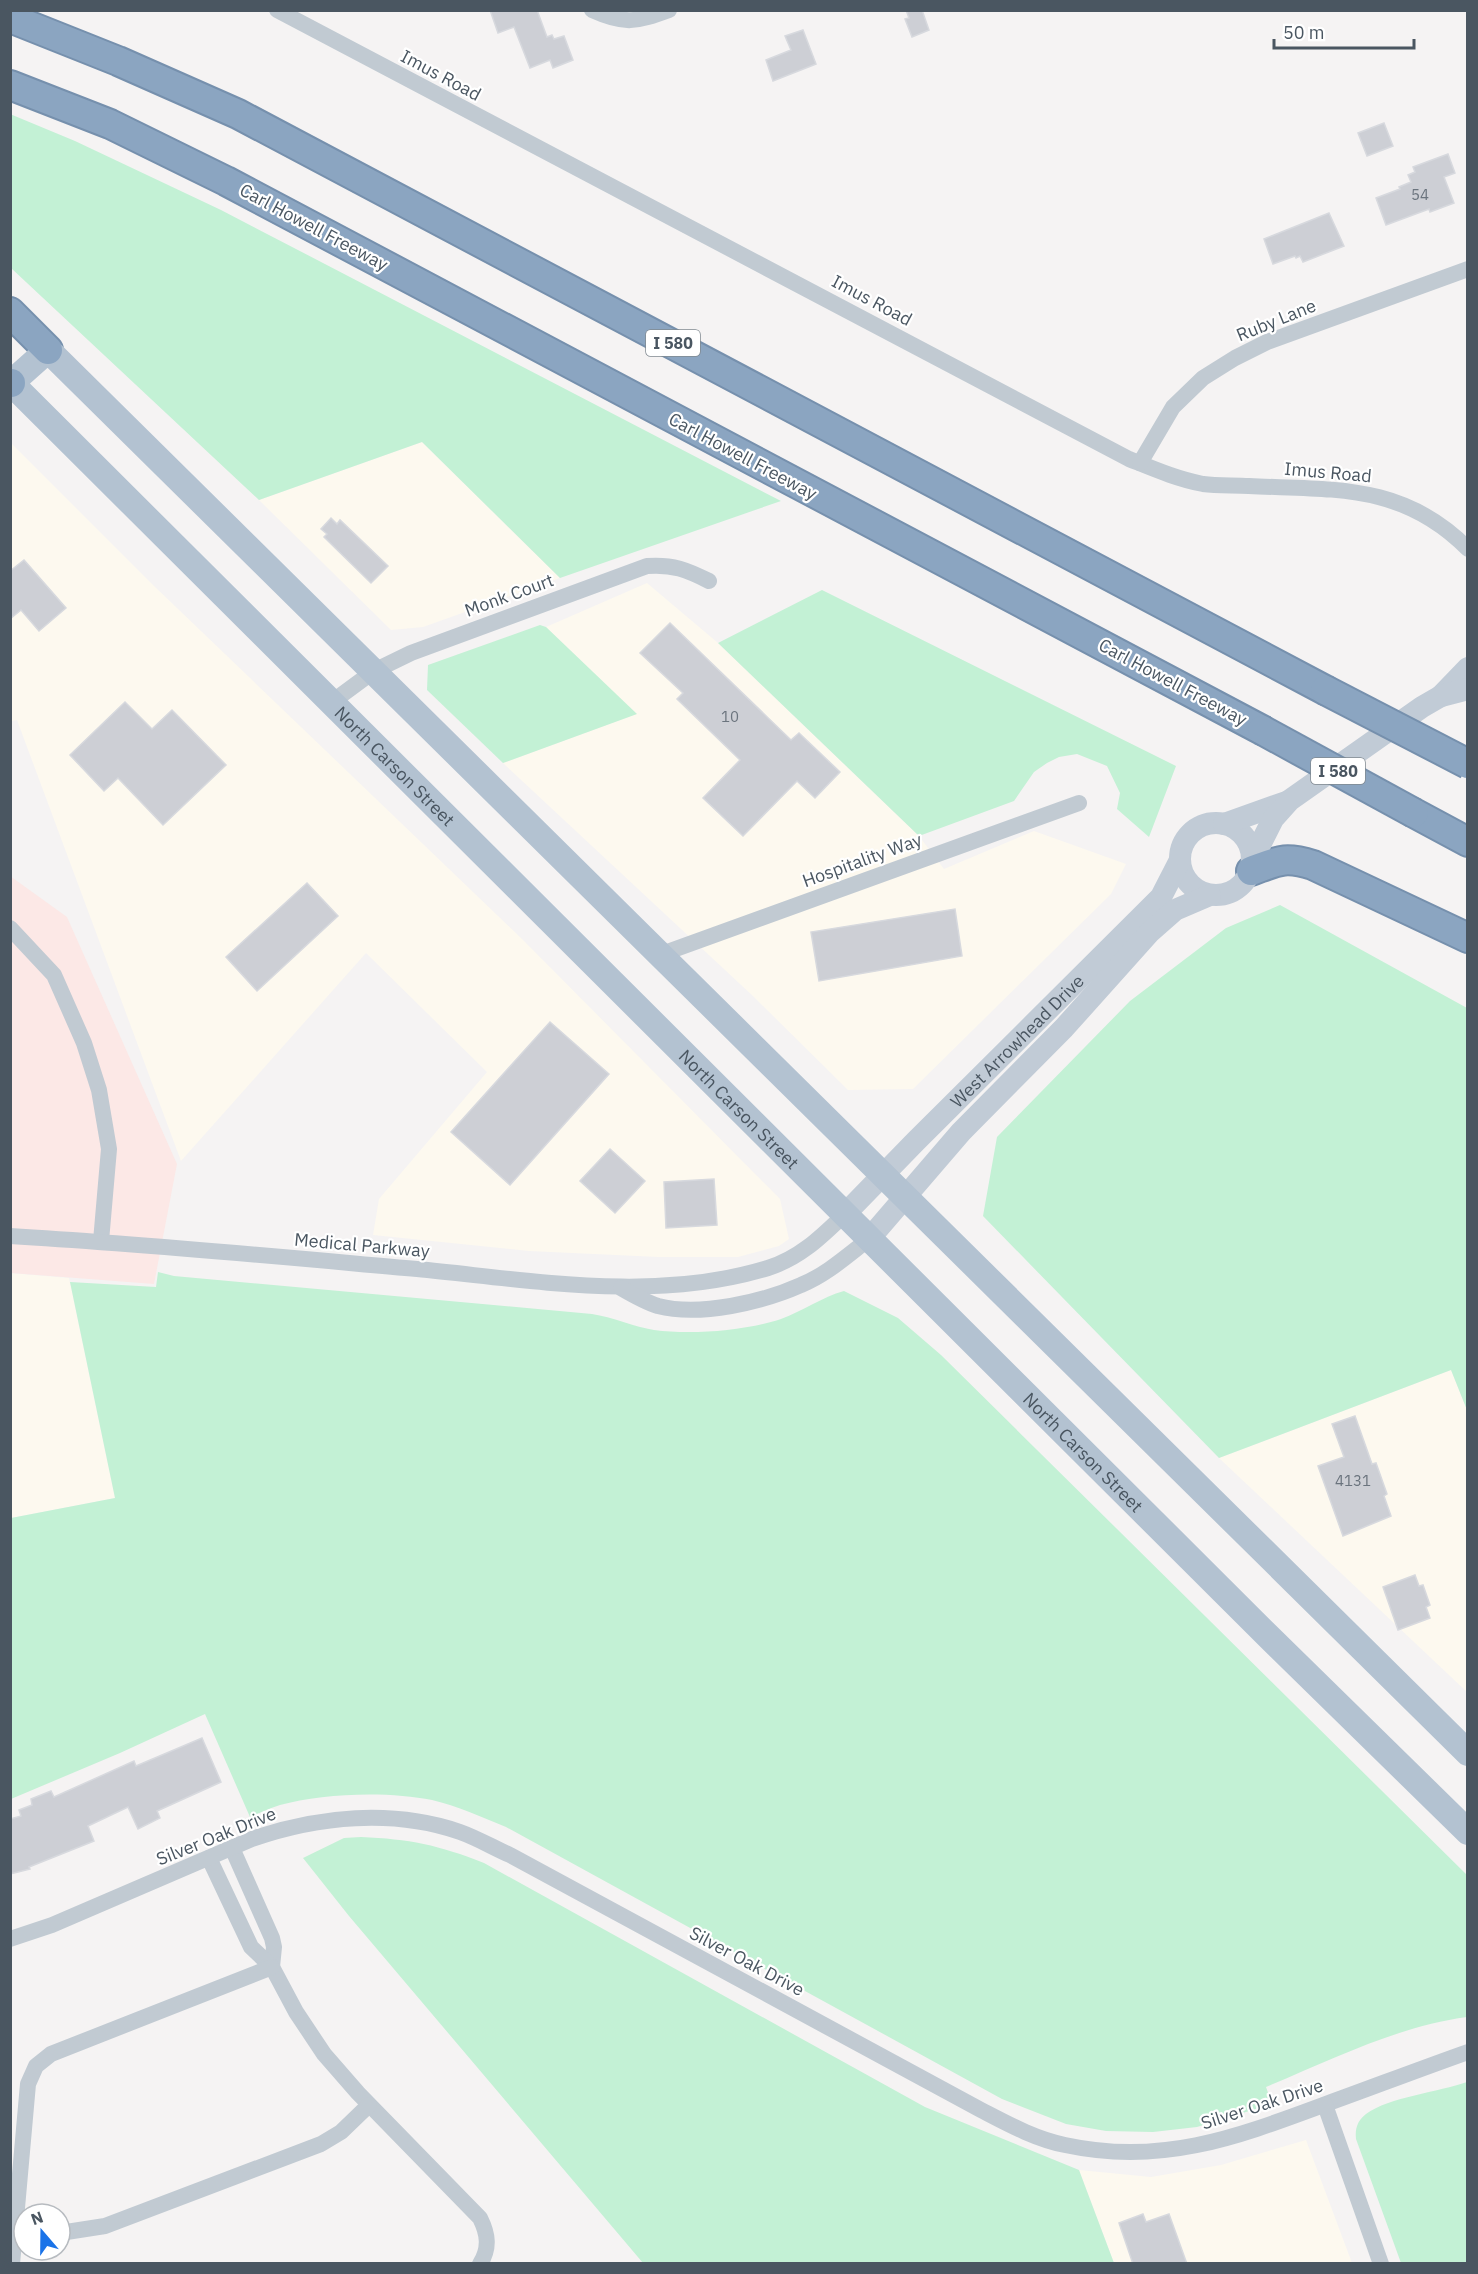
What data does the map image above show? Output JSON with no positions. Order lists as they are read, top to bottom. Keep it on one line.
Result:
{"streets":{"highway":["Carl Howell Freeway","I 580"],"main road":["North Carson Street","West Arrowhead Drive"],"street":["Imus Road","Ruby Lane","Monk Court","Hospitality Way","Medical Parkway","Silver Oak Drive"]},"crossings":[["Imus Road","Ruby Lane"],["Monk Court","North Carson Street"],["North Carson Street","West Arrowhead Drive"],["North Carson Street","Medical Parkway"],["West Arrowhead Drive","Medical Parkway"]],"house_numbers":["54","10","4131"],"scale_bar":"50 m","north":"top"}
